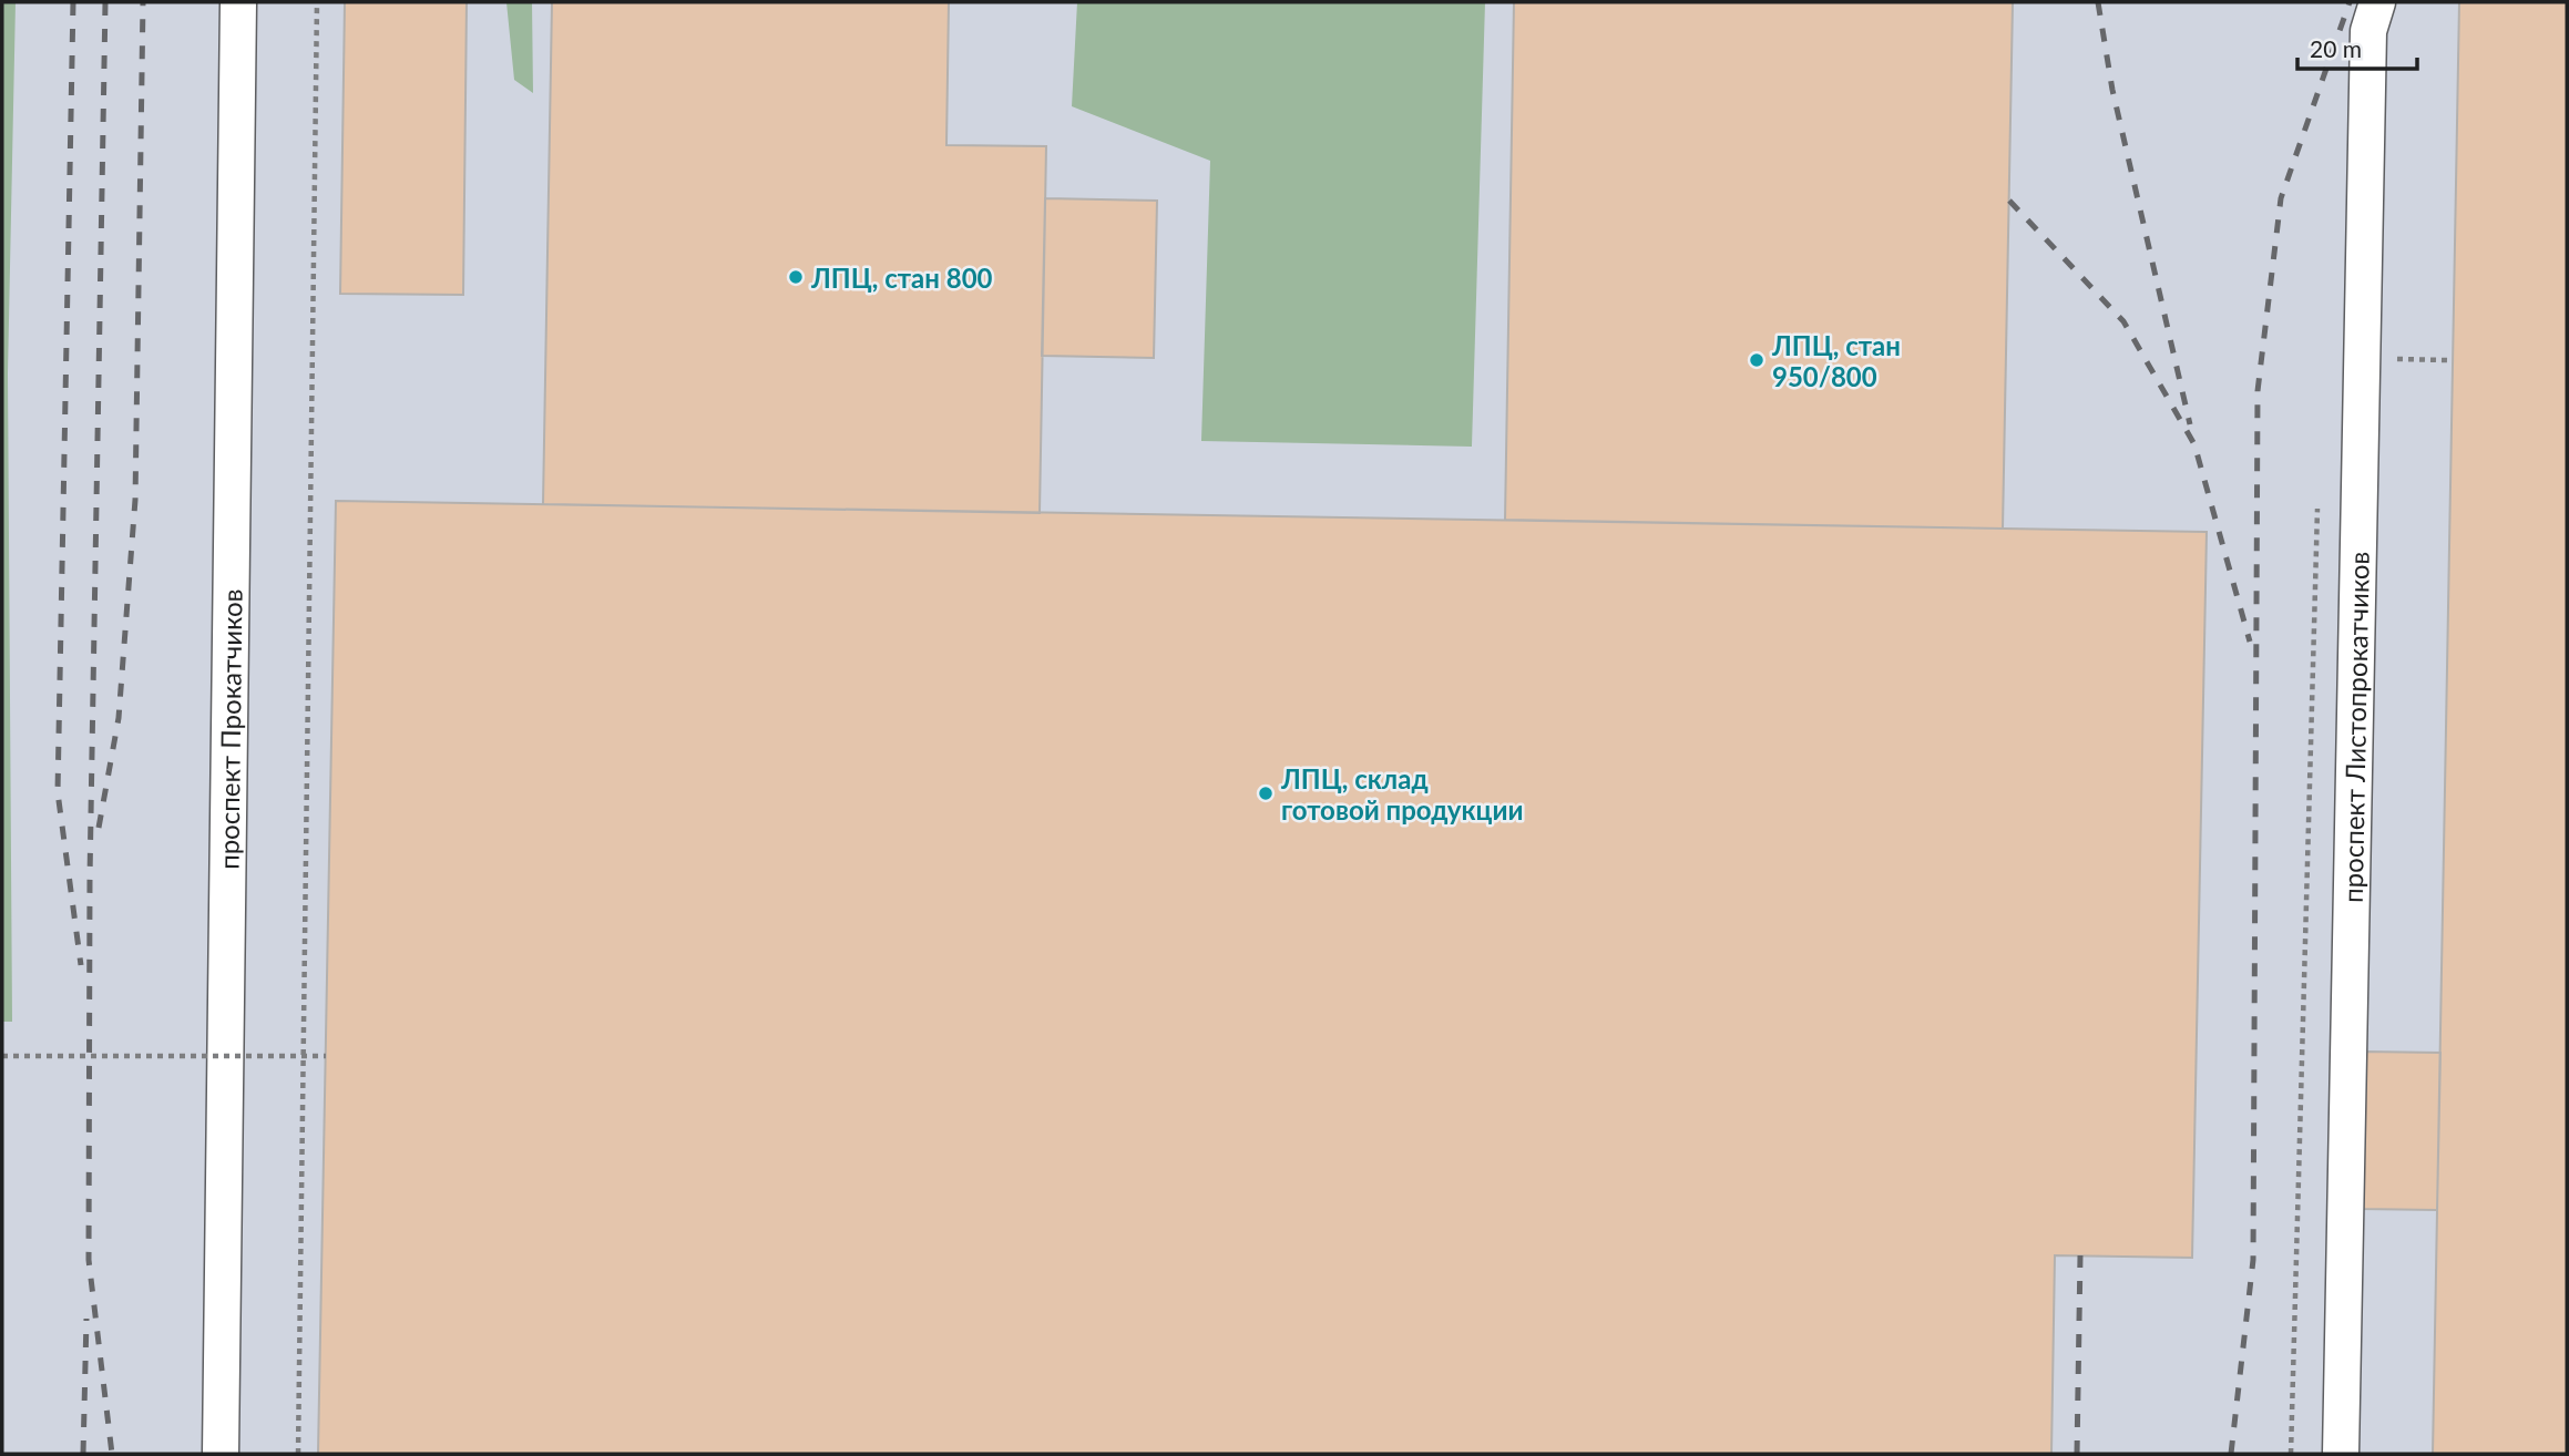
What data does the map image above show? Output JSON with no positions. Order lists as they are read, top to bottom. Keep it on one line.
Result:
{"streets":{"street":["проспект Листопрокатчиков","проспект Прокатчиков"]},"places":["ЛПЦ, стан 800","ЛПЦ, стан 950/800","ЛПЦ, склад готовой продукции"],"scale_bar":"20 m"}
